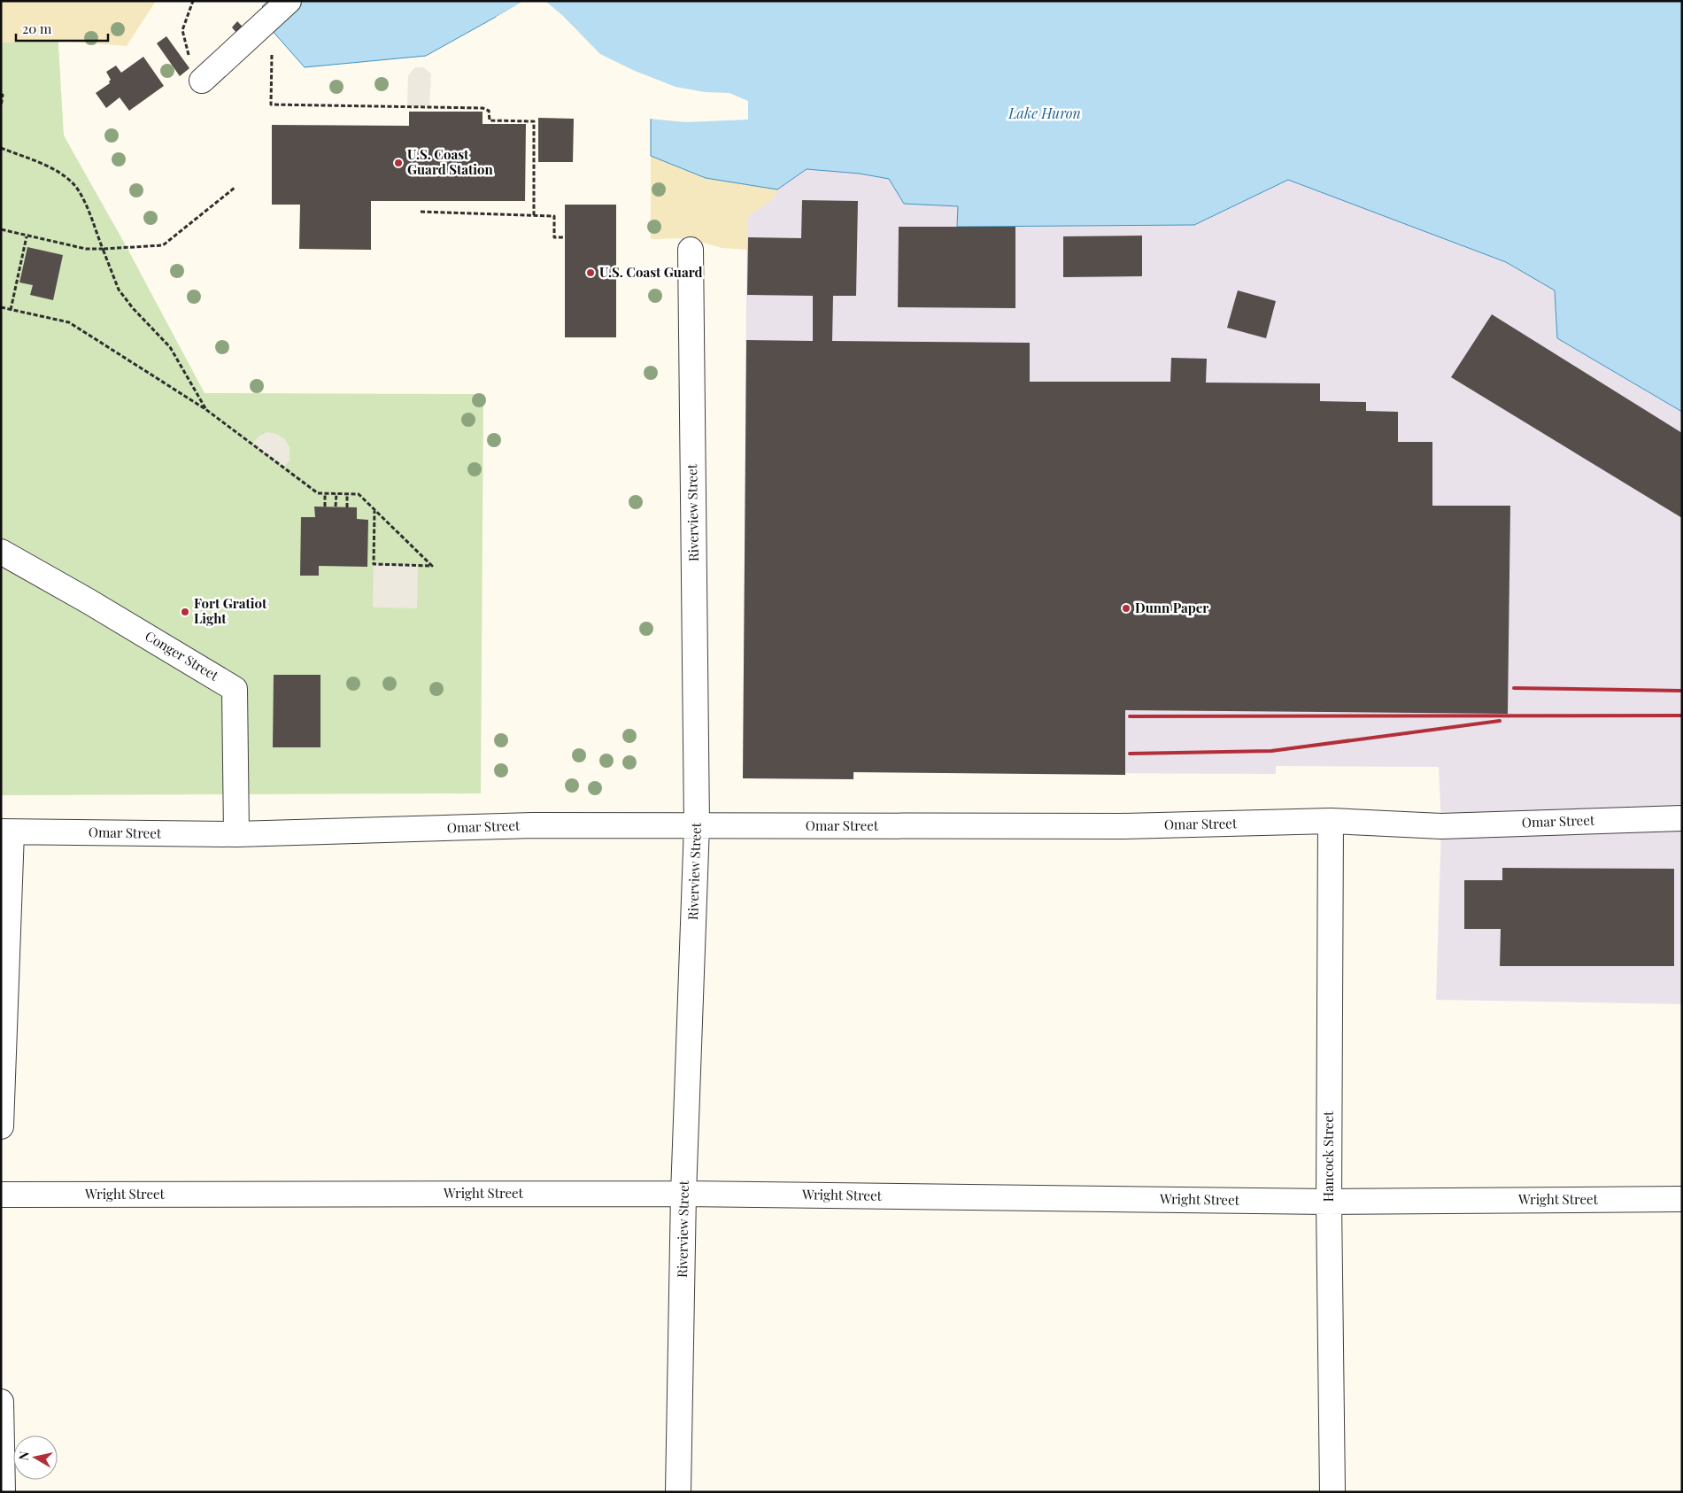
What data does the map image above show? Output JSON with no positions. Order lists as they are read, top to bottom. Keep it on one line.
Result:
{"streets":{"street":["Riverview Street","Conger Street","Omar Street","Hancock Street","Wright Street"]},"crossings":[["Riverview Street","Omar Street"],["Riverview Street","Wright Street"],["Conger Street","Omar Street"],["Omar Street","Hancock Street"],["Hancock Street","Wright Street"]],"water":["Lake Huron"],"places":["U.S. Coast Guard Station","U.S. Coast Guard","Dunn Paper","Fort Gratiot Light"],"scale_bar":"20 m","north":"left"}
